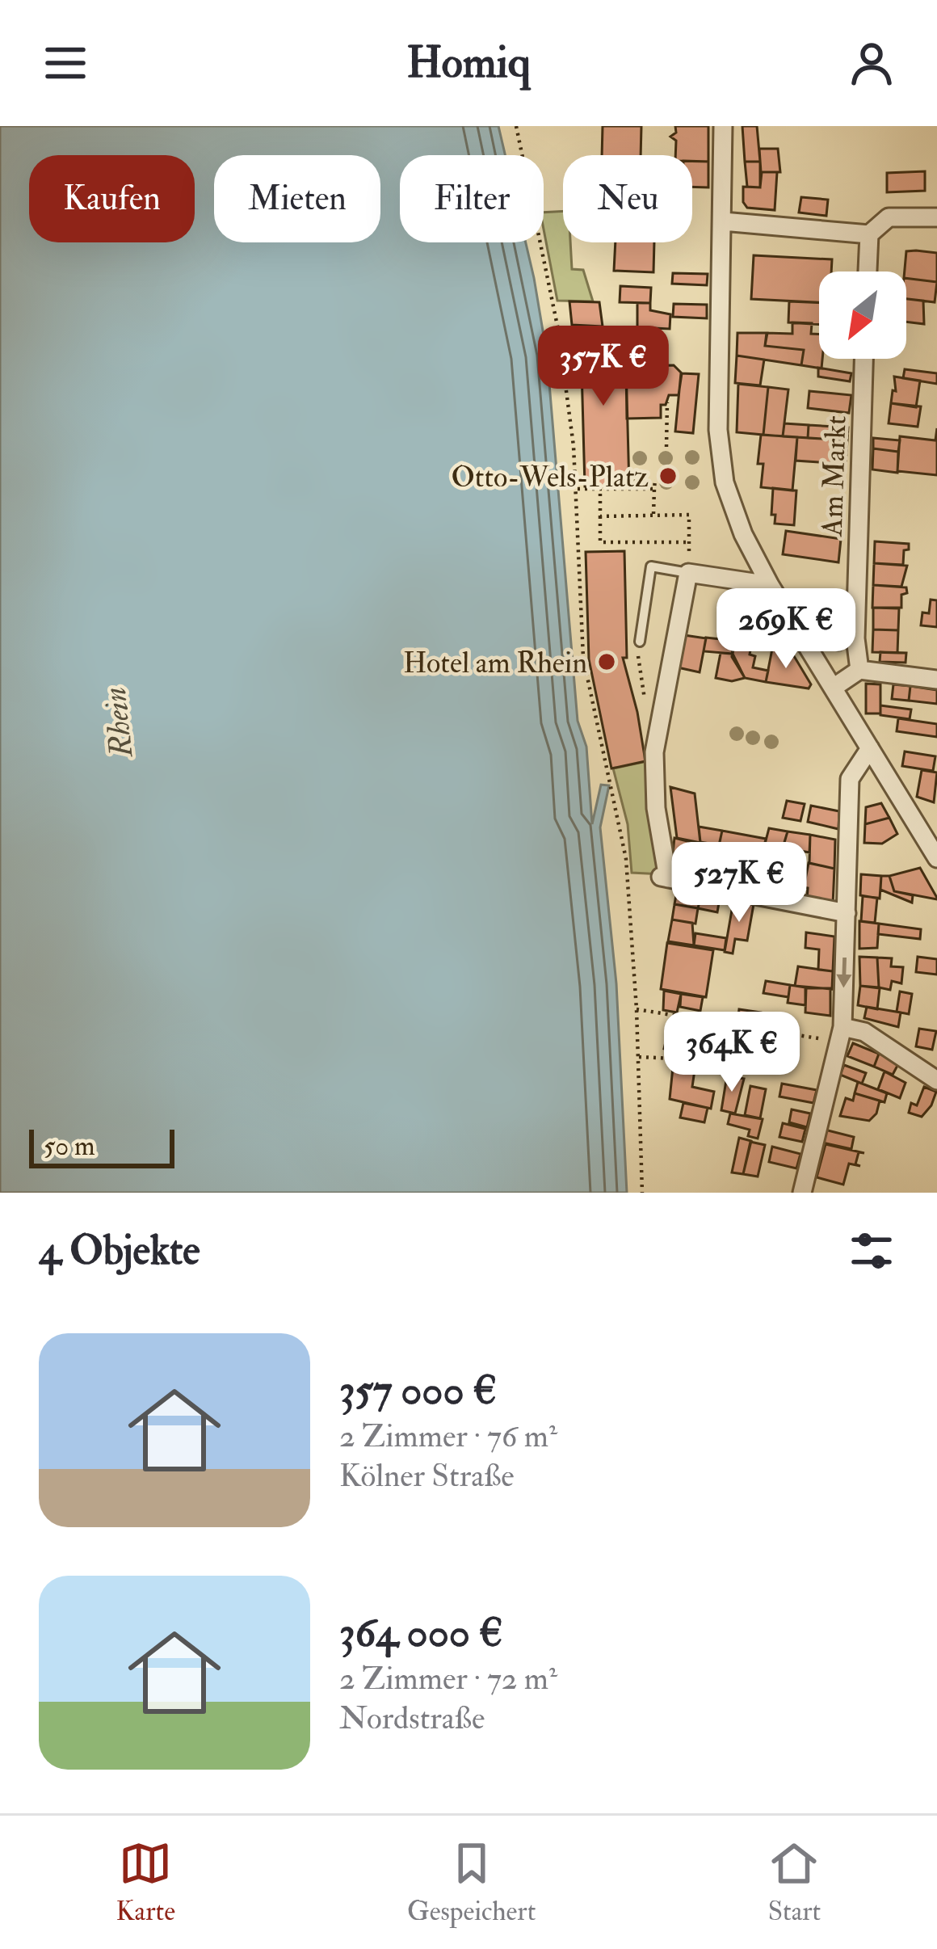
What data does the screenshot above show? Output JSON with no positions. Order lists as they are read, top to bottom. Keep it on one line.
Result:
{"streets":{"street":["Am Markt"]},"water":["Rhein"],"places":["Otto-Wels-Platz","Hotel am Rhein"],"scale_bar":"50 m","north":"bottom left","page":{"header":"Homiq","chip":["Kaufen","Mieten","Filter","Neu"],"price":["357K €","269K €","527K €","364K €"],"scale":"50 m","heading":"4 Objekte","list":[{"name":"357 000 €","note":"2 Zimmer · 76 m² · Kölner Straße"},{"name":"364 000 €","note":"2 Zimmer · 72 m² · Nordstraße"}],"tabs":["Karte","Gespeichert","Start"]}}
